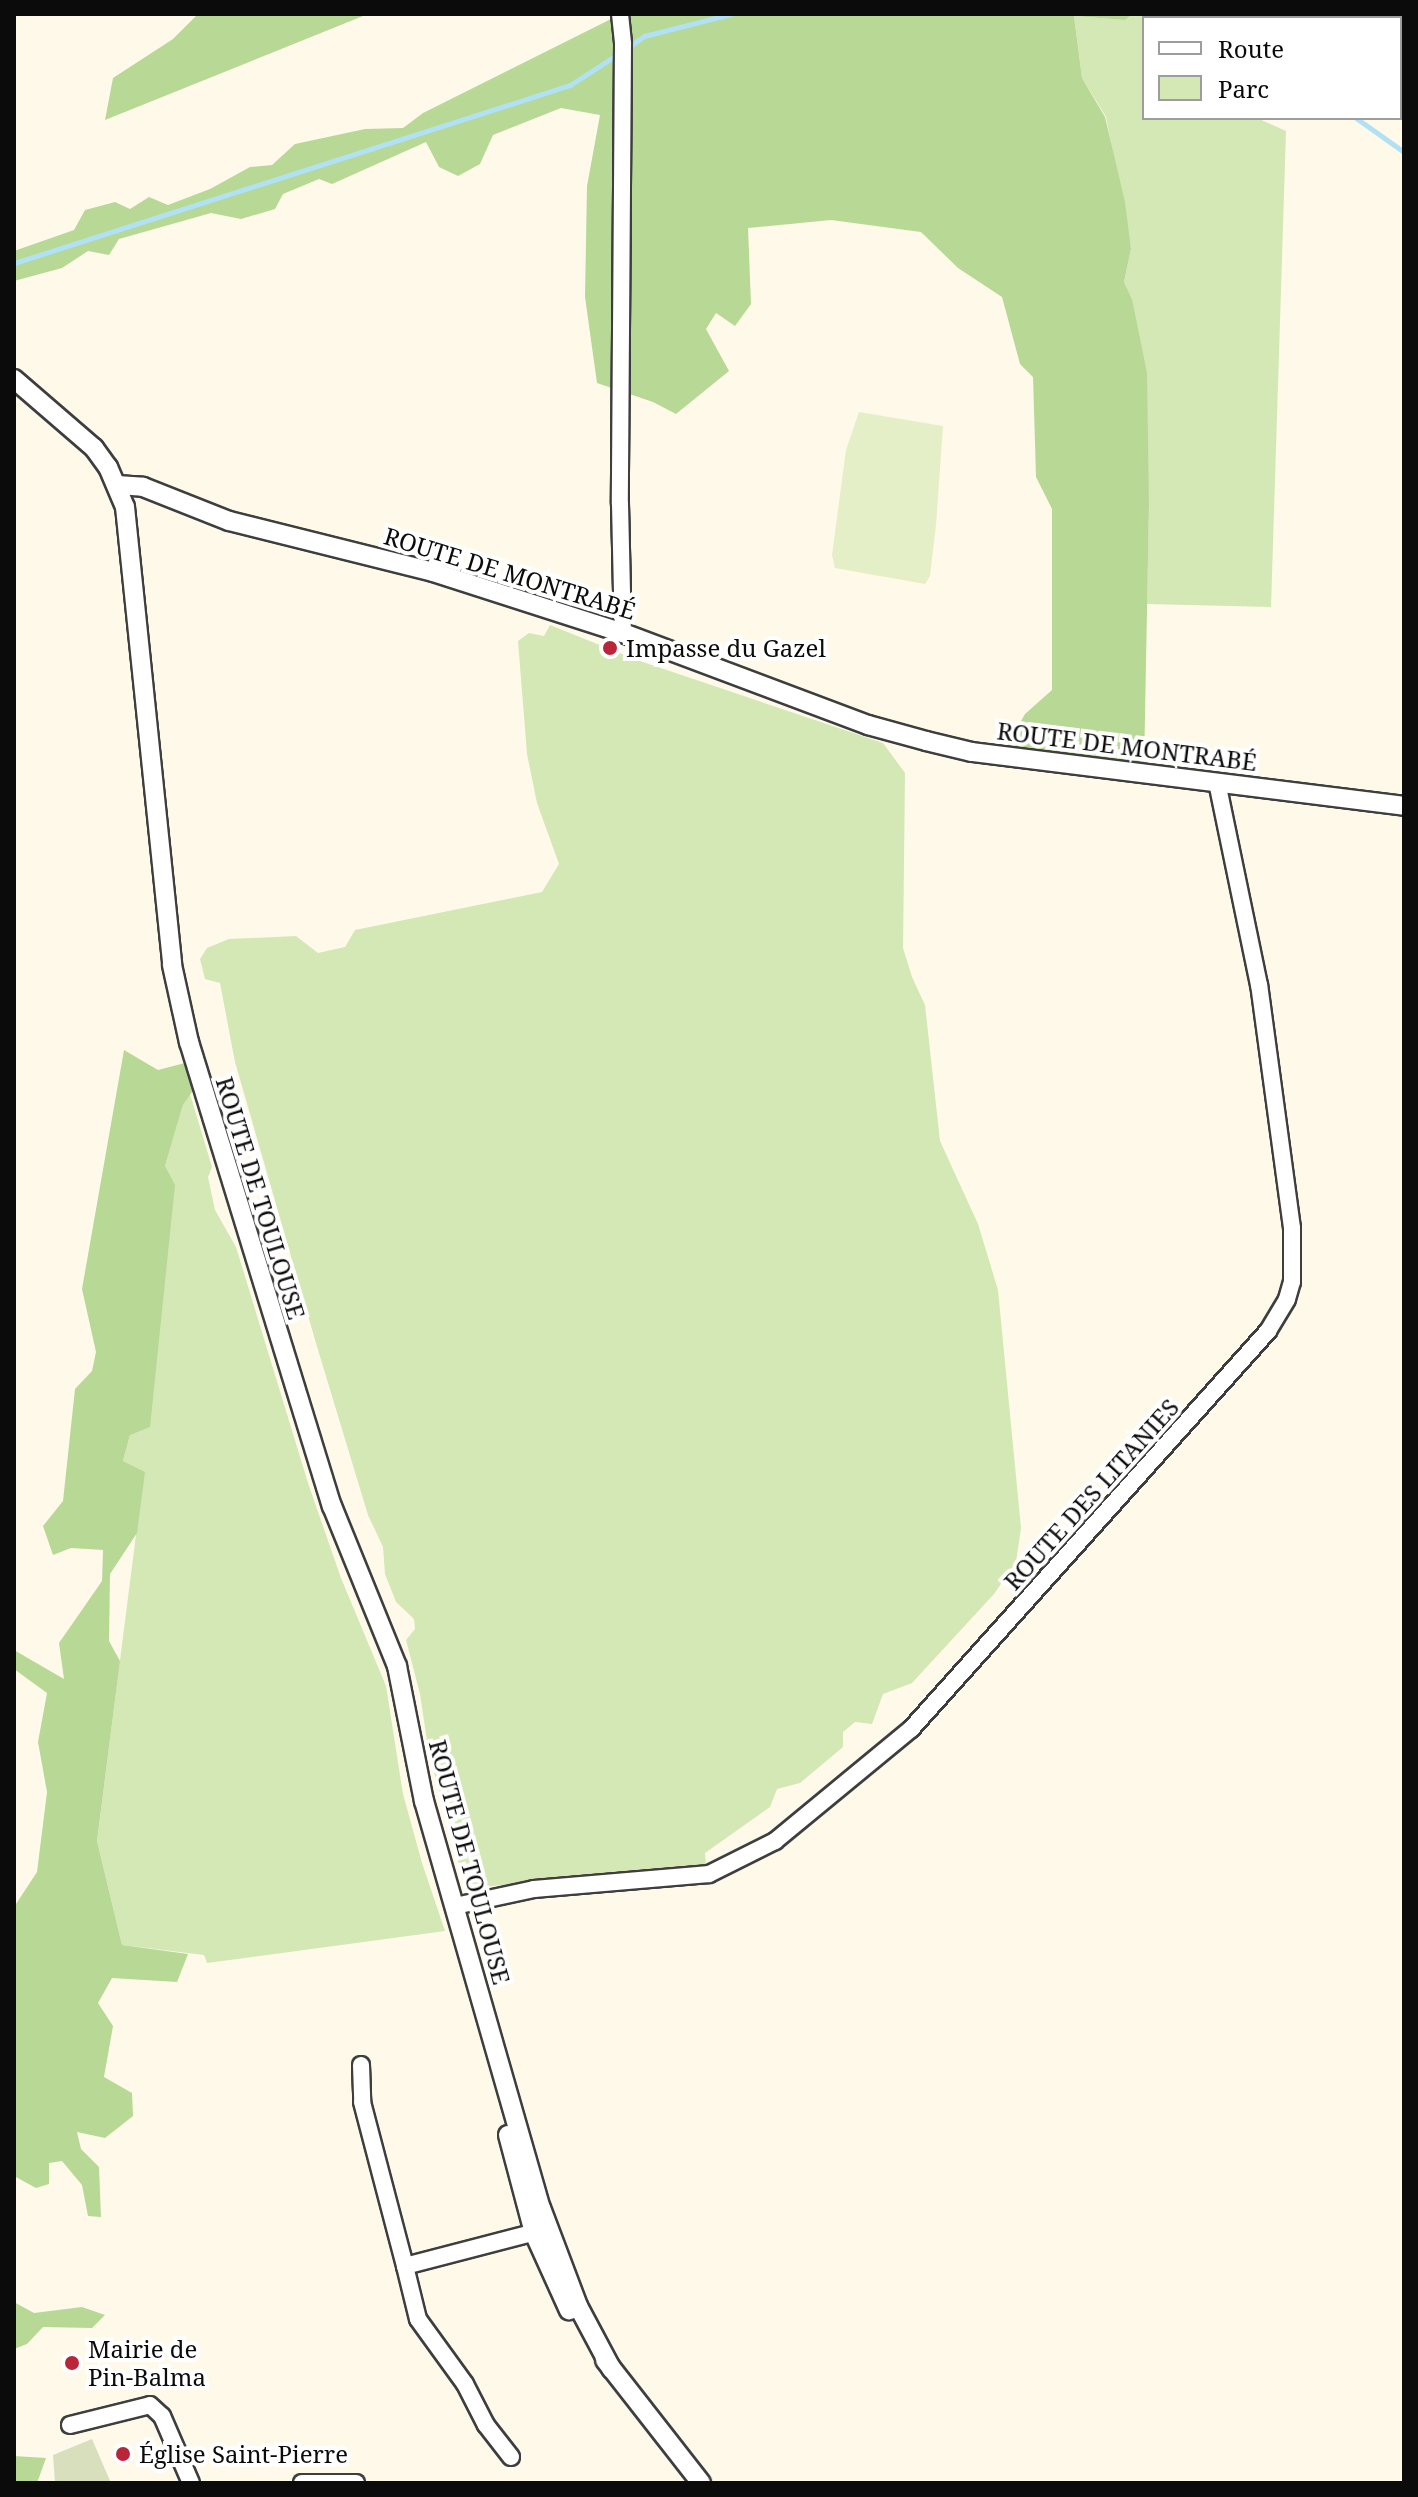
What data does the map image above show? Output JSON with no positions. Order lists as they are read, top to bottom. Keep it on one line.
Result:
{"streets":{"street":["ROUTE DE MONTRABÉ","ROUTE DE TOULOUSE","ROUTE DES LITANIES"]},"crossings":[["ROUTE DE MONTRABÉ","ROUTE DE TOULOUSE"],["ROUTE DE MONTRABÉ","ROUTE DES LITANIES"],["ROUTE DE TOULOUSE","ROUTE DES LITANIES"]],"places":["Impasse du Gazel","Mairie de Pin-Balma","Église Saint-Pierre"],"legend":["Route","Parc"]}
